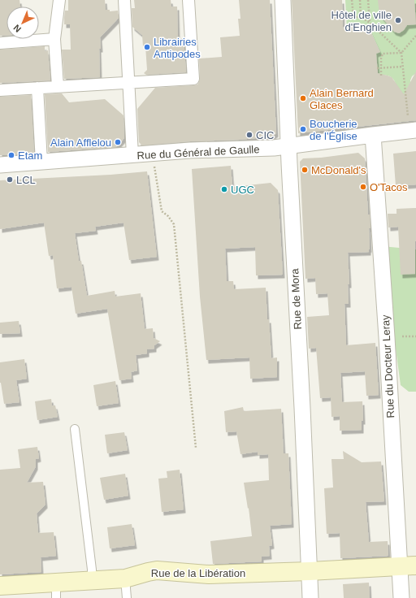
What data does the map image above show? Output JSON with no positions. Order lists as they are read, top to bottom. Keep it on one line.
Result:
{"streets":{"main road":["Rue de la Libération"],"street":["Rue du Général de Gaulle","Rue de Mora","Rue du Docteur Leray"]},"crossings":[["Rue du Général de Gaulle","Rue de Mora"],["Rue du Général de Gaulle","Rue du Docteur Leray"],["Rue de Mora","Rue de la Libération"],["Rue du Docteur Leray","Rue de la Libération"]],"places":["Hôtel de ville d'Enghien","Librairies Antipodes","Alain Bernard Glaces","Boucherie de l'Église","CIC","Alain Afflelou","Etam","McDonald's","LCL","O'Tacos","UGC"],"north":"bottom left"}
